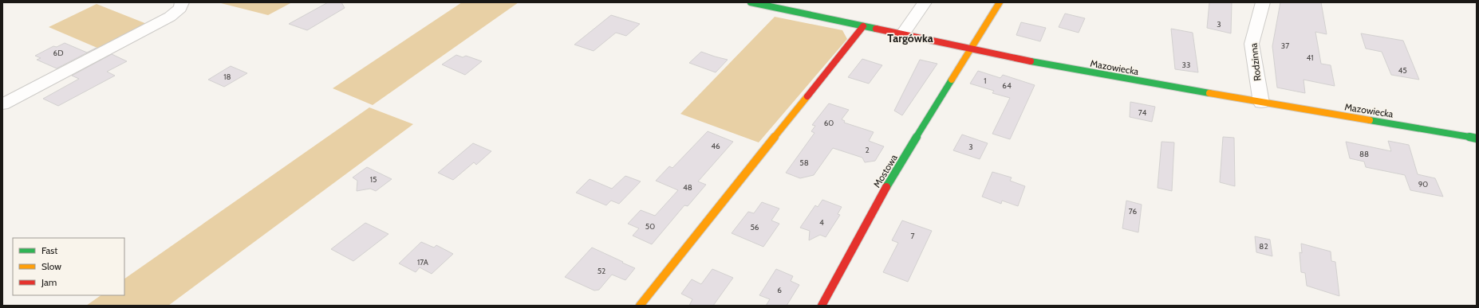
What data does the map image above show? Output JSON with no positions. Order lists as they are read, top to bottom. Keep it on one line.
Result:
{"streets":{"street":["Rodzinna","Mazowiecka","Mostowa"]},"crossings":[["Rodzinna","Mazowiecka"],["Mazowiecka","Mostowa"]],"districts":["Targówka"],"house_numbers":["3","37","6D","41","33","45","18","1","64","74","60","46","3","2","88","58","15","90","48","76","4","50","56","7","82","17A","52","6"],"legend":["Fast","Slow","Jam"]}
